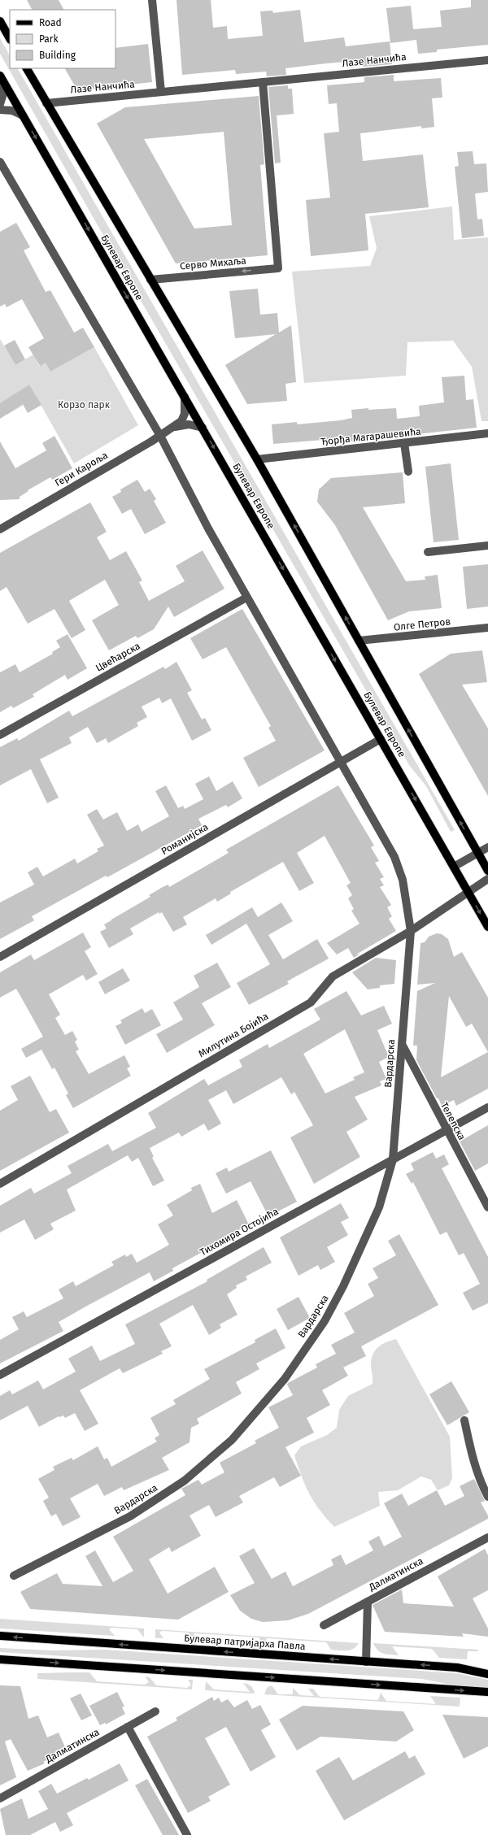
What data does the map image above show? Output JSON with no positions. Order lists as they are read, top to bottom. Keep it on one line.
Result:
{"streets":{"main road":["Булевар Европе","Булевар патријарха Павла"],"street":["Лазе Нанчића","Серво Михаља","Ђорђа Магарашевића","Гери Кароља","Олге Петров","Цвећарска","Романијска","Милутина Бојића","Вардарска","Телепска","Тихомира Остојића","Далматинска"]},"crossings":[["Лазе Нанчића","Серво Михаља"],["Лазе Нанчића","Булевар Европе"],["Серво Михаља","Булевар Европе"],["Булевар Европе","Ђорђа Магарашевића"],["Булевар Европе","Гери Кароља"],["Булевар Европе","Олге Петров"],["Булевар Европе","Романијска"],["Булевар Европе","Милутина Бојића"],["Милутина Бојића","Вардарска"],["Вардарска","Телепска"],["Вардарска","Тихомира Остојића"],["Телепска","Тихомира Остојића"],["Далматинска","Булевар патријарха Павла"]],"parks":["Корзо парк"],"legend":["Road","Park","Building"]}
